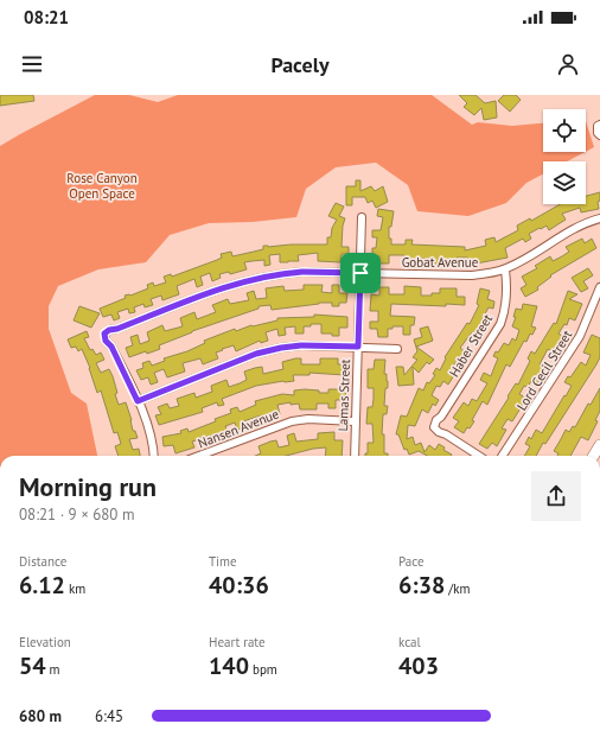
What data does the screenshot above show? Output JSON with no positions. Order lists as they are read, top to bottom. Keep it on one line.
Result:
{"streets":{"street":["Gobat Avenue","Haber Street","Lord Cecil Street","Lamas Street","Nansen Avenue"]},"crossings":[["Gobat Avenue","Haber Street"],["Gobat Avenue","Lamas Street"],["Lamas Street","Nansen Avenue"]],"parks":["Rose Canyon Open Space"],"page":{"status":"08:21","header":"Pacely","heading":["Morning run","08:21 · 9 × 680 m"],"stats":[["Distance","6.12 km"],["Time","40:36"],["Pace","6:38 /km"],["Elevation","54 m"],["Heart rate","140 bpm"],["kcal","403"]],"list":[{"name":"680 m","note":"6:45"}]}}
